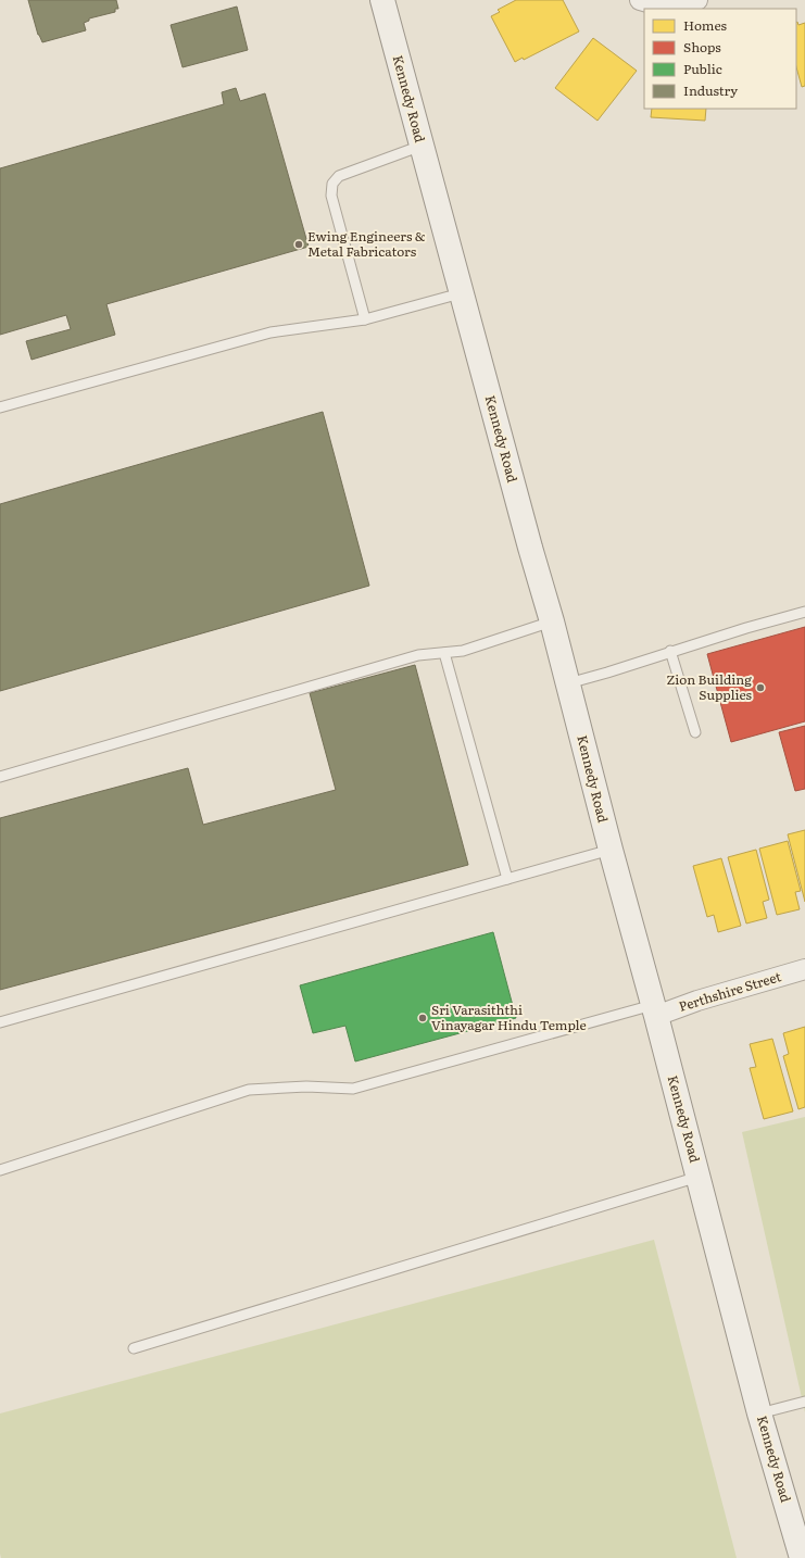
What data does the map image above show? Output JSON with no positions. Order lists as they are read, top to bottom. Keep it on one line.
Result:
{"streets":{"main road":["Kennedy Road"],"street":["Perthshire Street"]},"crossings":[["Kennedy Road","Perthshire Street"]],"places":["Ewing Engineers & Metal Fabricators","Zion Building Supplies","Sri Varasiththi Vinayagar Hindu Temple"],"legend":["Homes","Shops","Public","Industry"]}
